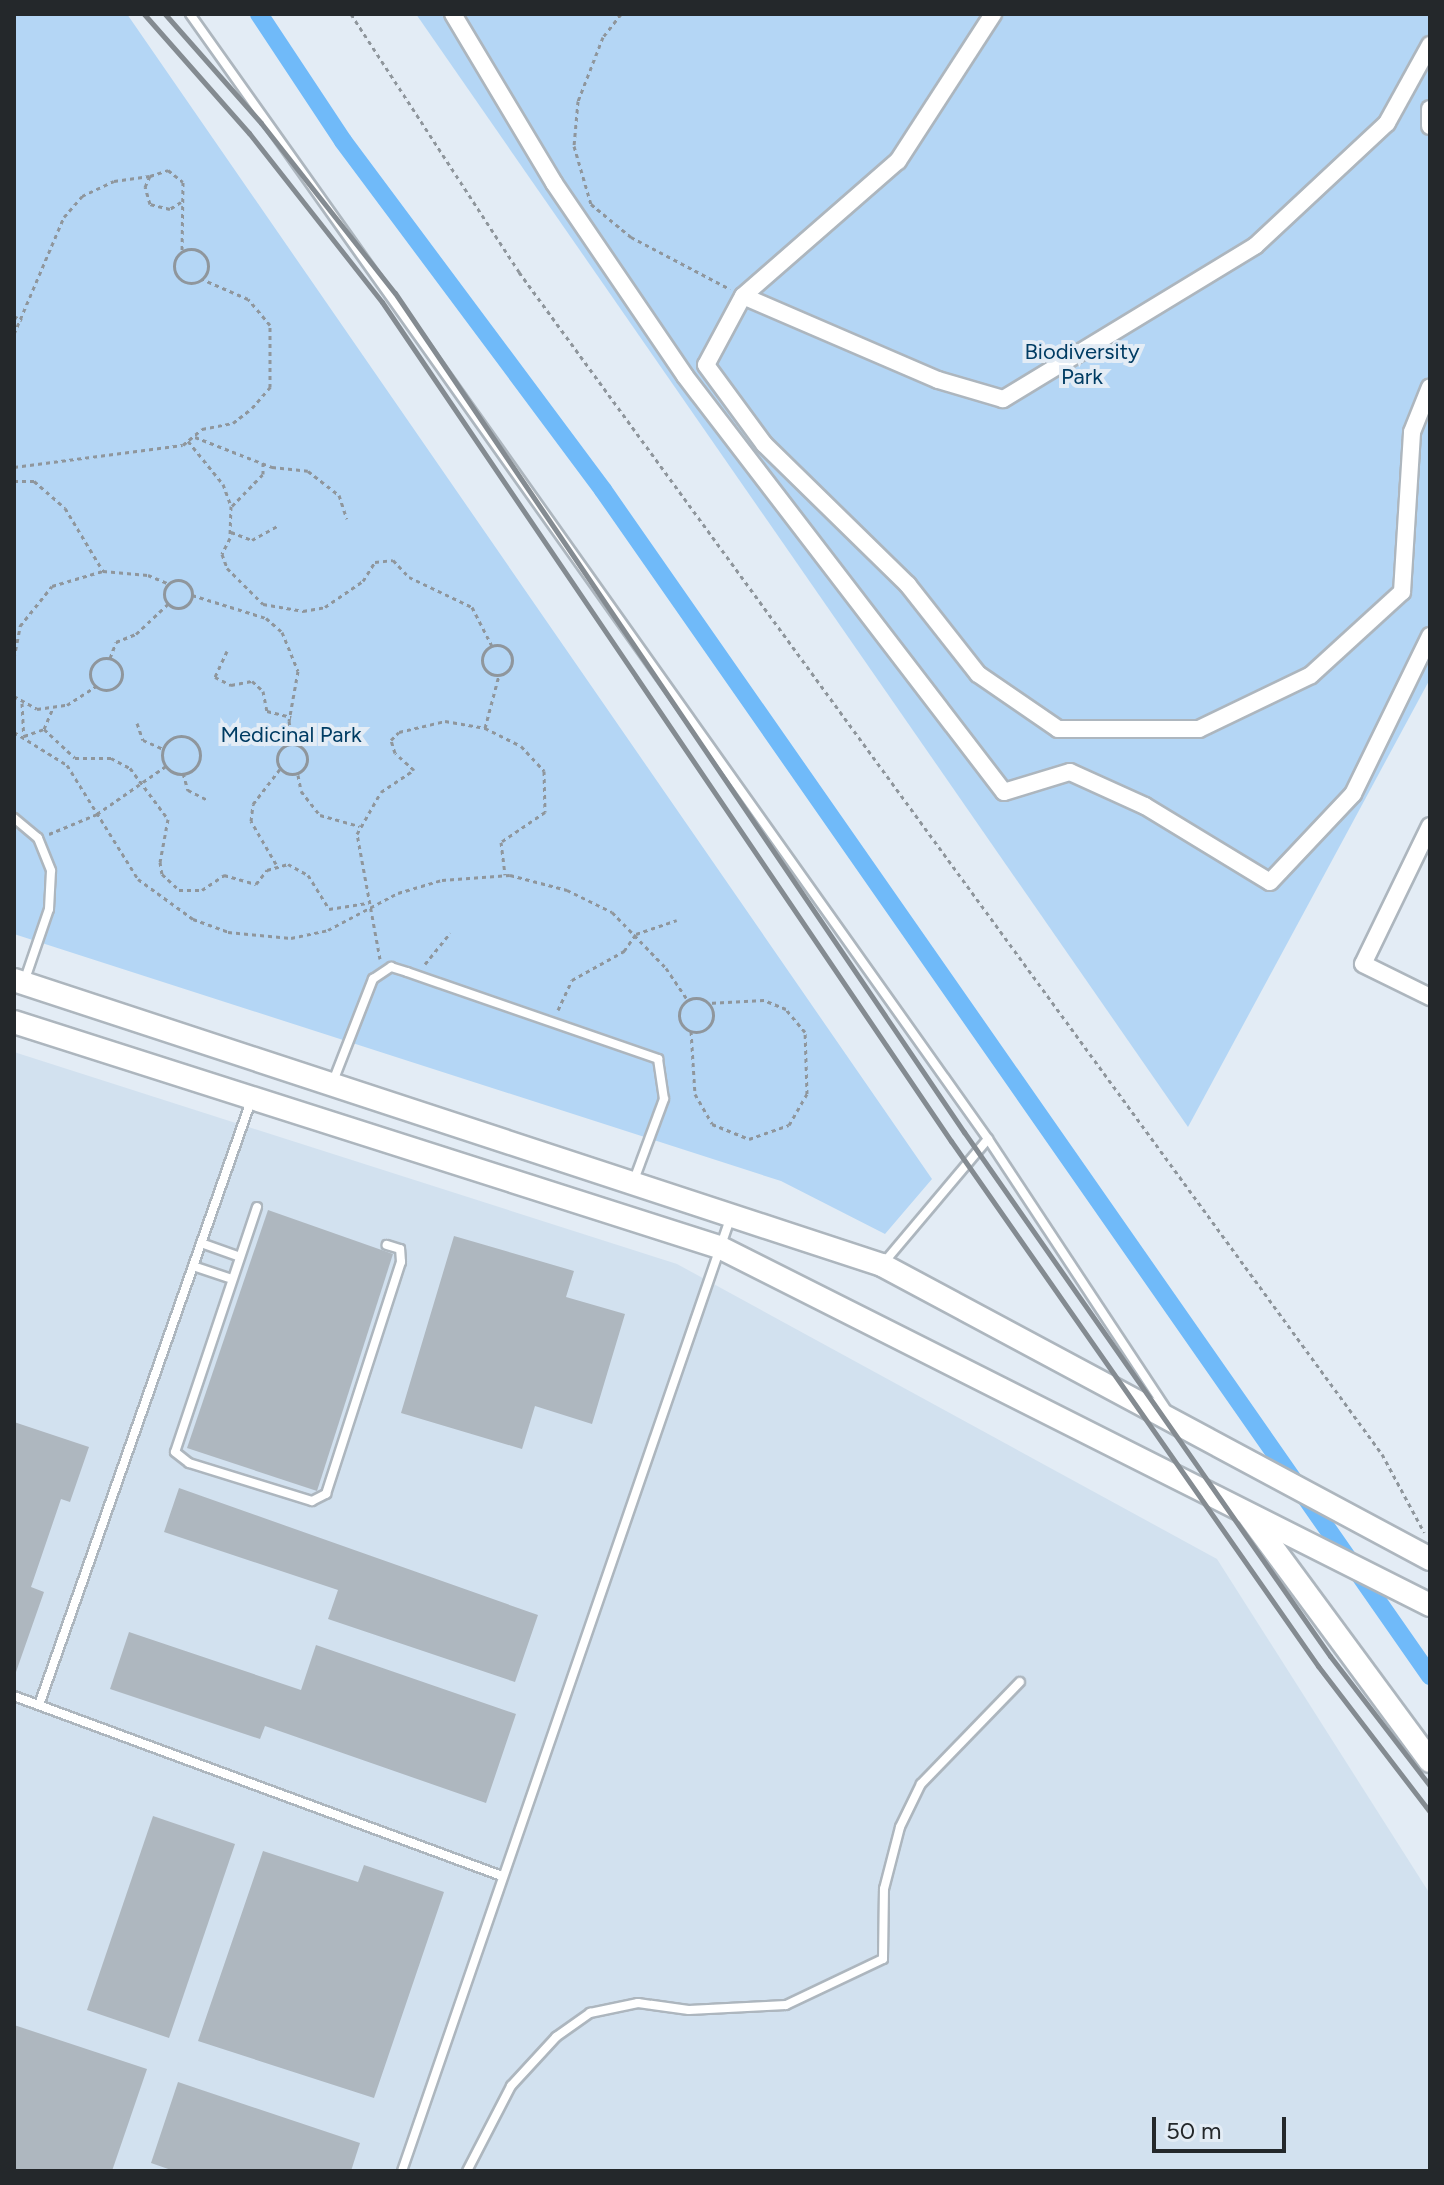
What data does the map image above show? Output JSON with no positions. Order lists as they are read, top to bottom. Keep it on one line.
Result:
{"parks":["Biodiversity Park","Medicinal Park"],"scale_bar":"50 m"}
